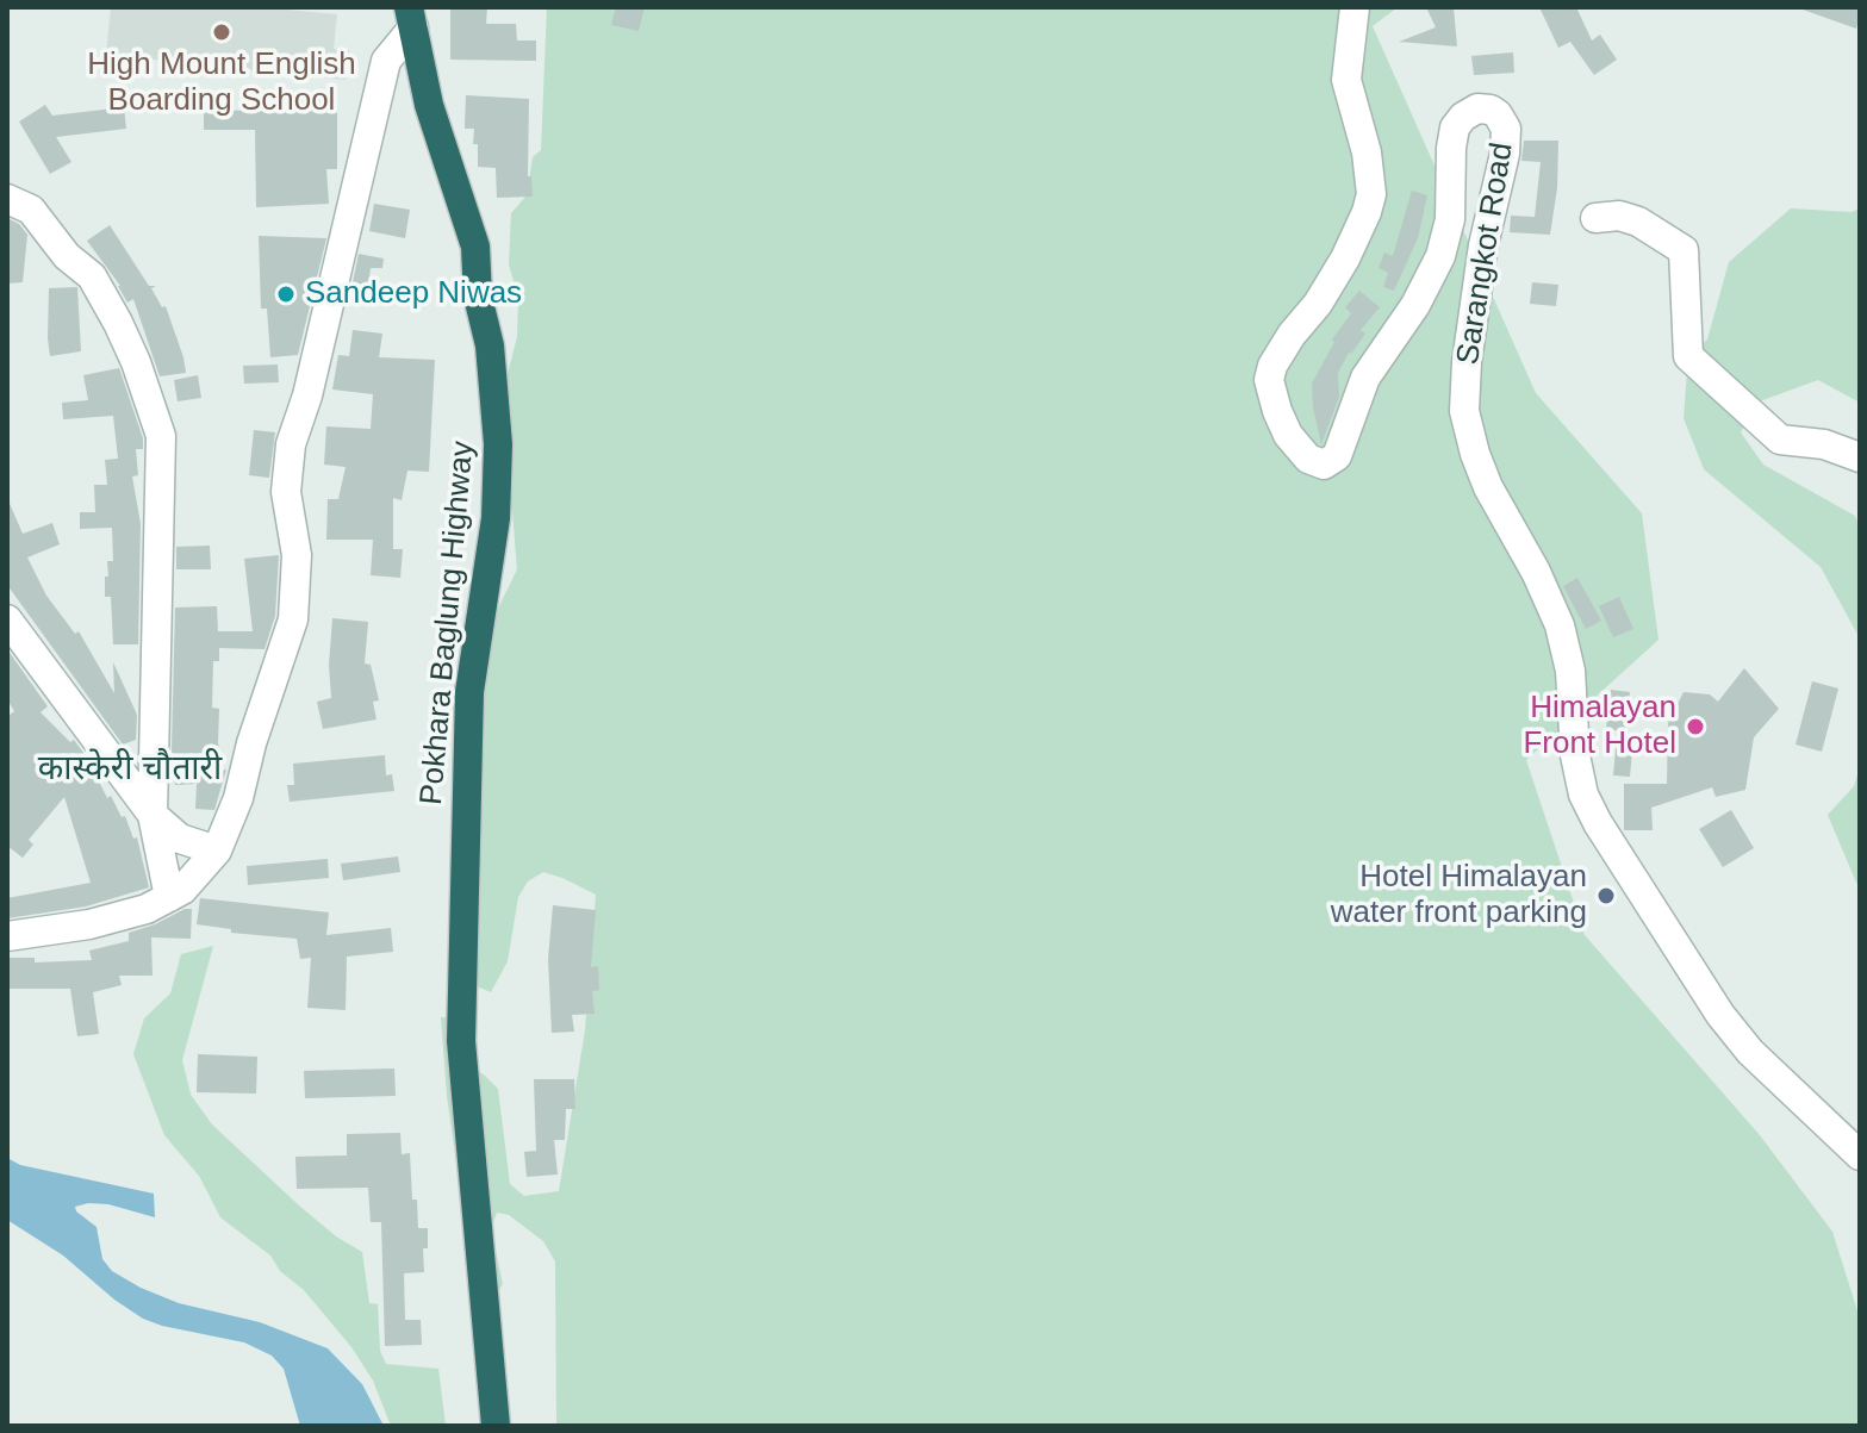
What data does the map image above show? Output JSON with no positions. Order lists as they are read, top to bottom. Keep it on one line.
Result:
{"streets":{"highway":["Pokhara Baglung Highway"],"street":["Sarangkot Road"]},"districts":["कास्केरी चौतारी"],"places":["High Mount English Boarding School","Sandeep Niwas","Himalayan Front Hotel","Hotel Himalayan water front parking"]}
